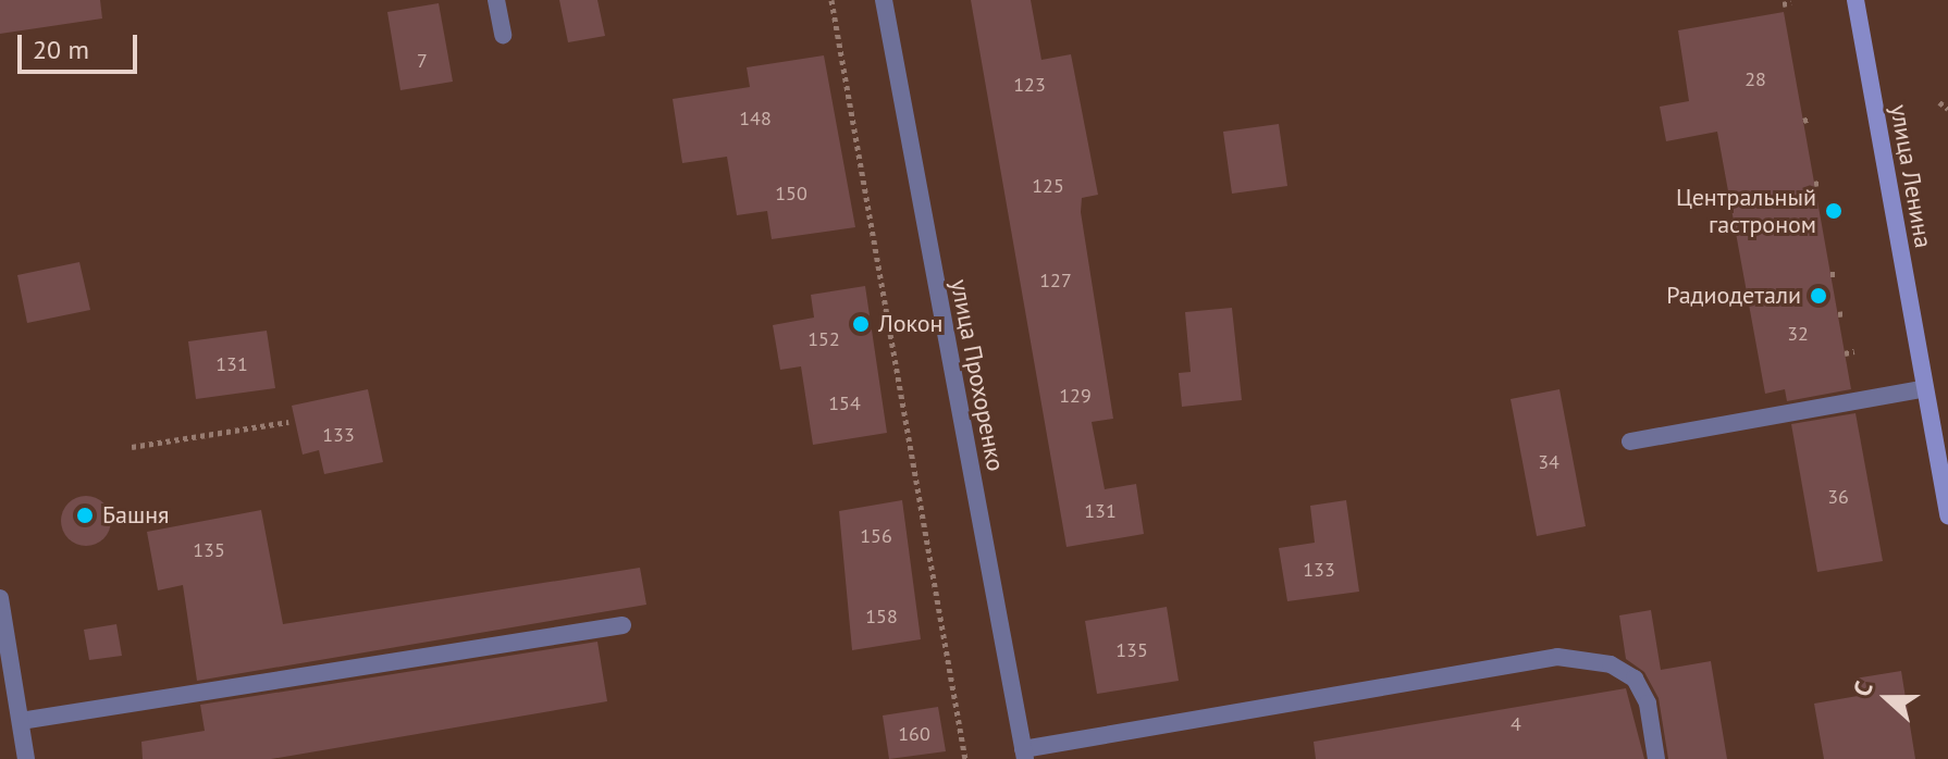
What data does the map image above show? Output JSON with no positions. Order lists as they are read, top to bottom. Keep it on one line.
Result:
{"streets":{"main road":["улица Ленина"],"street":["улица Прохоренко"]},"places":["Центральный гастроном","Радиодетали","Локон","Башня"],"house_numbers":["7","28","123","148","125","150","127","32","152","131","129","154","133","34","36","131","156","135","133","158","135","4","160"],"scale_bar":"20 m","north":"left"}
